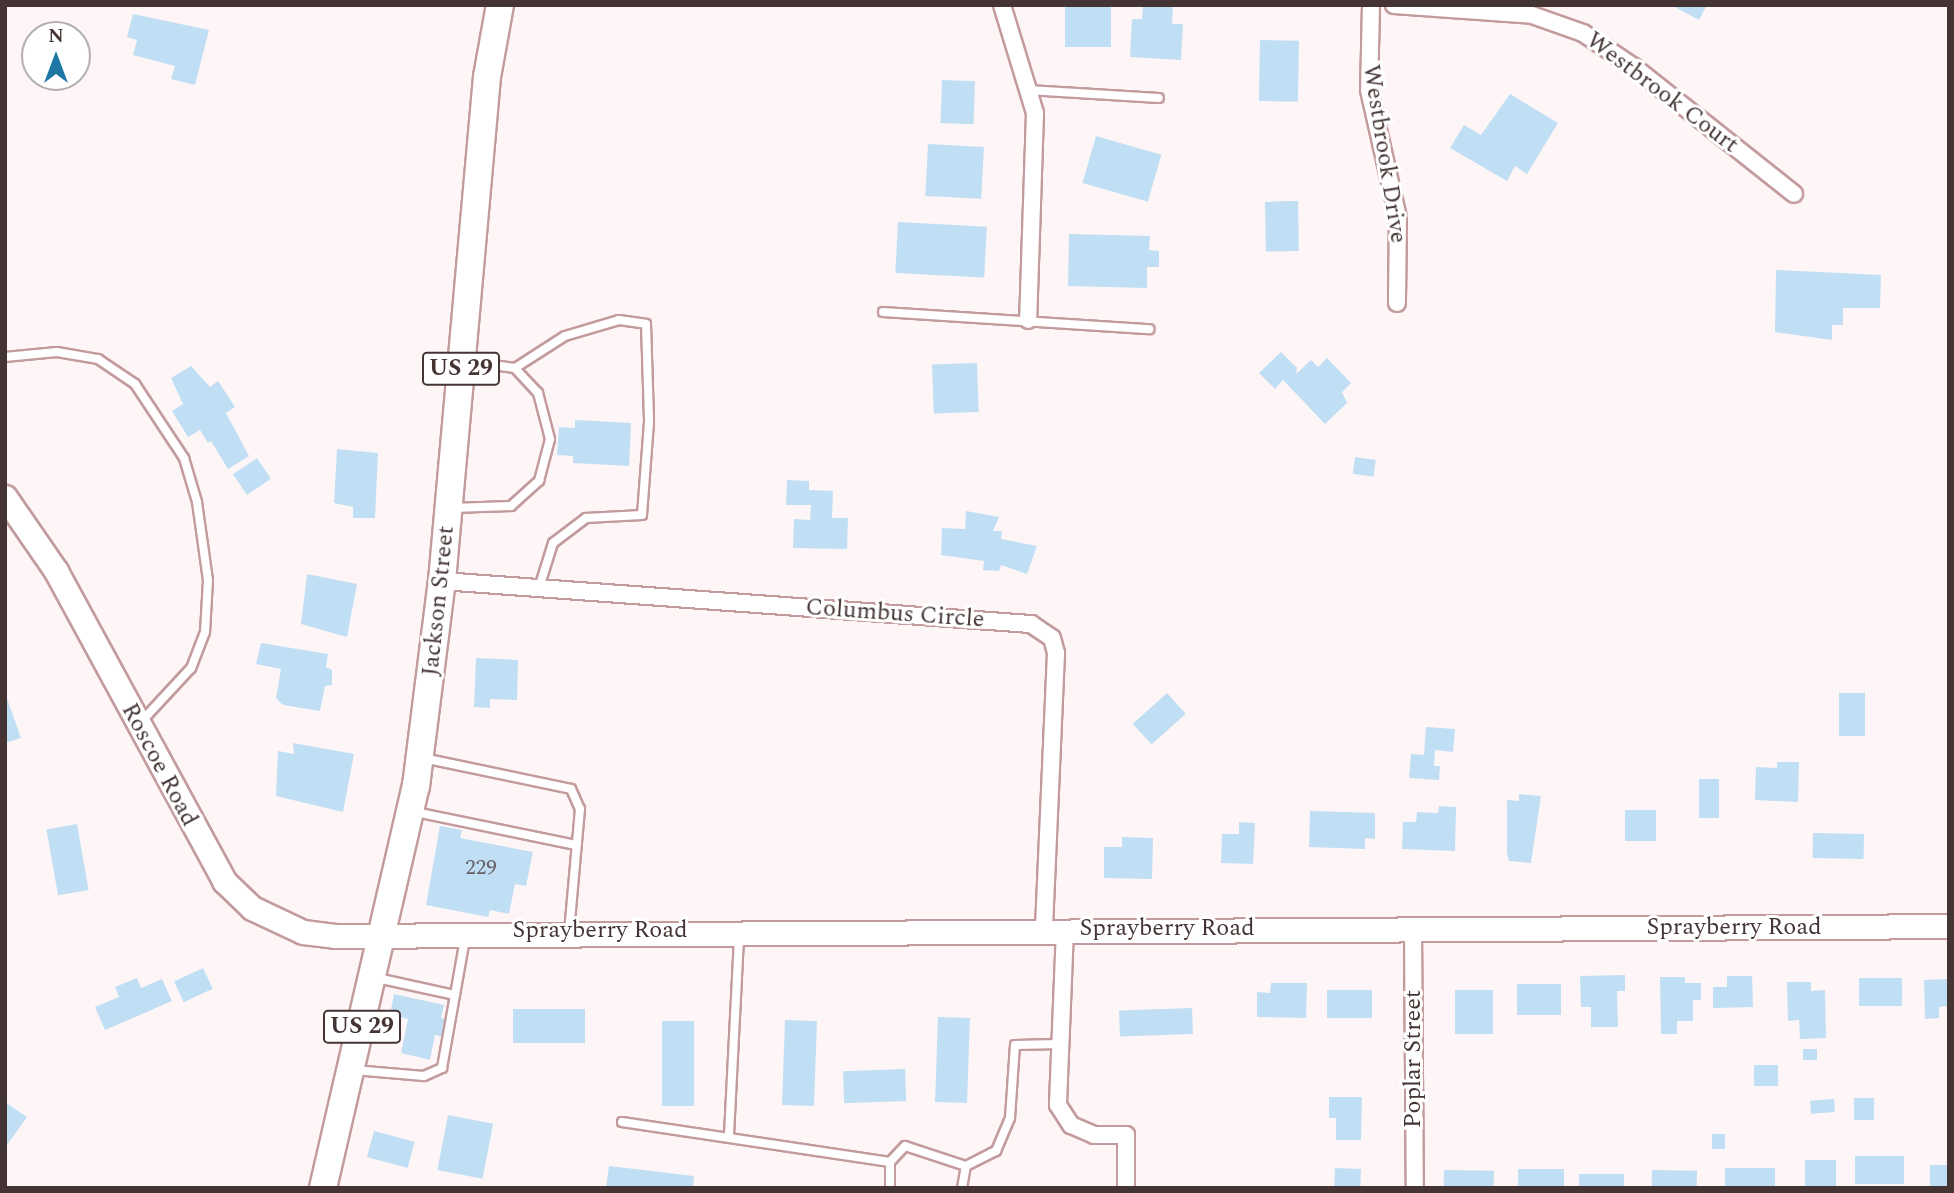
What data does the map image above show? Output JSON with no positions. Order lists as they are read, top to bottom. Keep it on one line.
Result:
{"streets":{"main road":["US 29","Jackson Street"],"street":["Westbrook Court","Westbrook Drive","Columbus Circle","Roscoe Road","Sprayberry Road","Poplar Street"]},"crossings":[["Jackson Street","Columbus Circle"],["Jackson Street","Roscoe Road"],["Jackson Street","Sprayberry Road"],["Columbus Circle","Sprayberry Road"],["Roscoe Road","Sprayberry Road"],["Sprayberry Road","Poplar Street"]],"house_numbers":["229"],"north":"top"}
